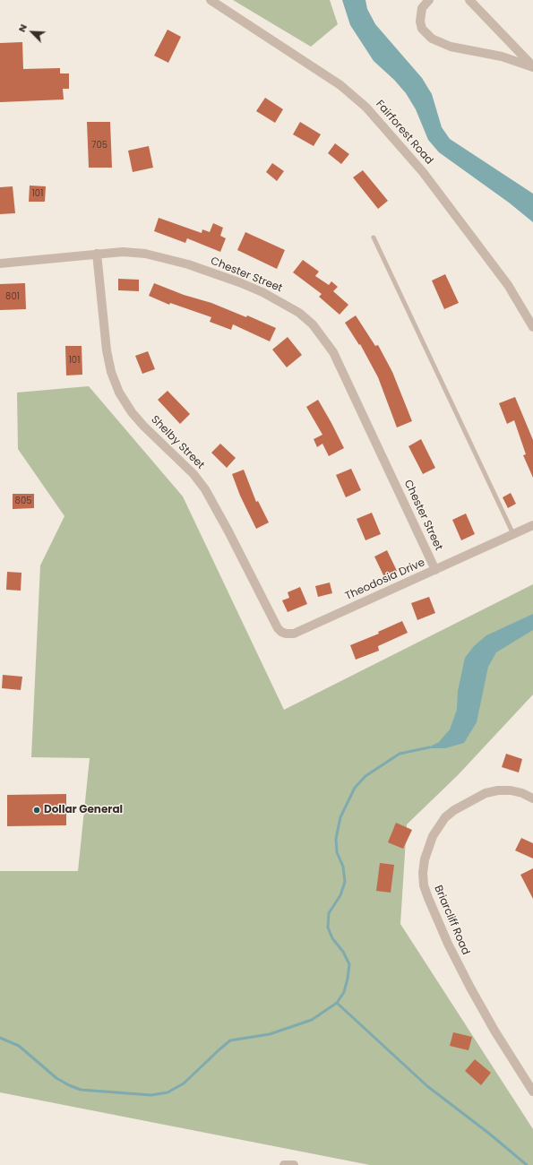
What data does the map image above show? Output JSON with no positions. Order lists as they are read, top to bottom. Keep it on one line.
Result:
{"streets":{"street":["Fairforest Road","Chester Street","Shelby Street","Theodosia Drive","Briarcliff Road"]},"crossings":[["Chester Street","Shelby Street"],["Chester Street","Theodosia Drive"],["Shelby Street","Theodosia Drive"]],"places":["Dollar General"],"house_numbers":["705","101","801","101","805"],"north":"top left"}
